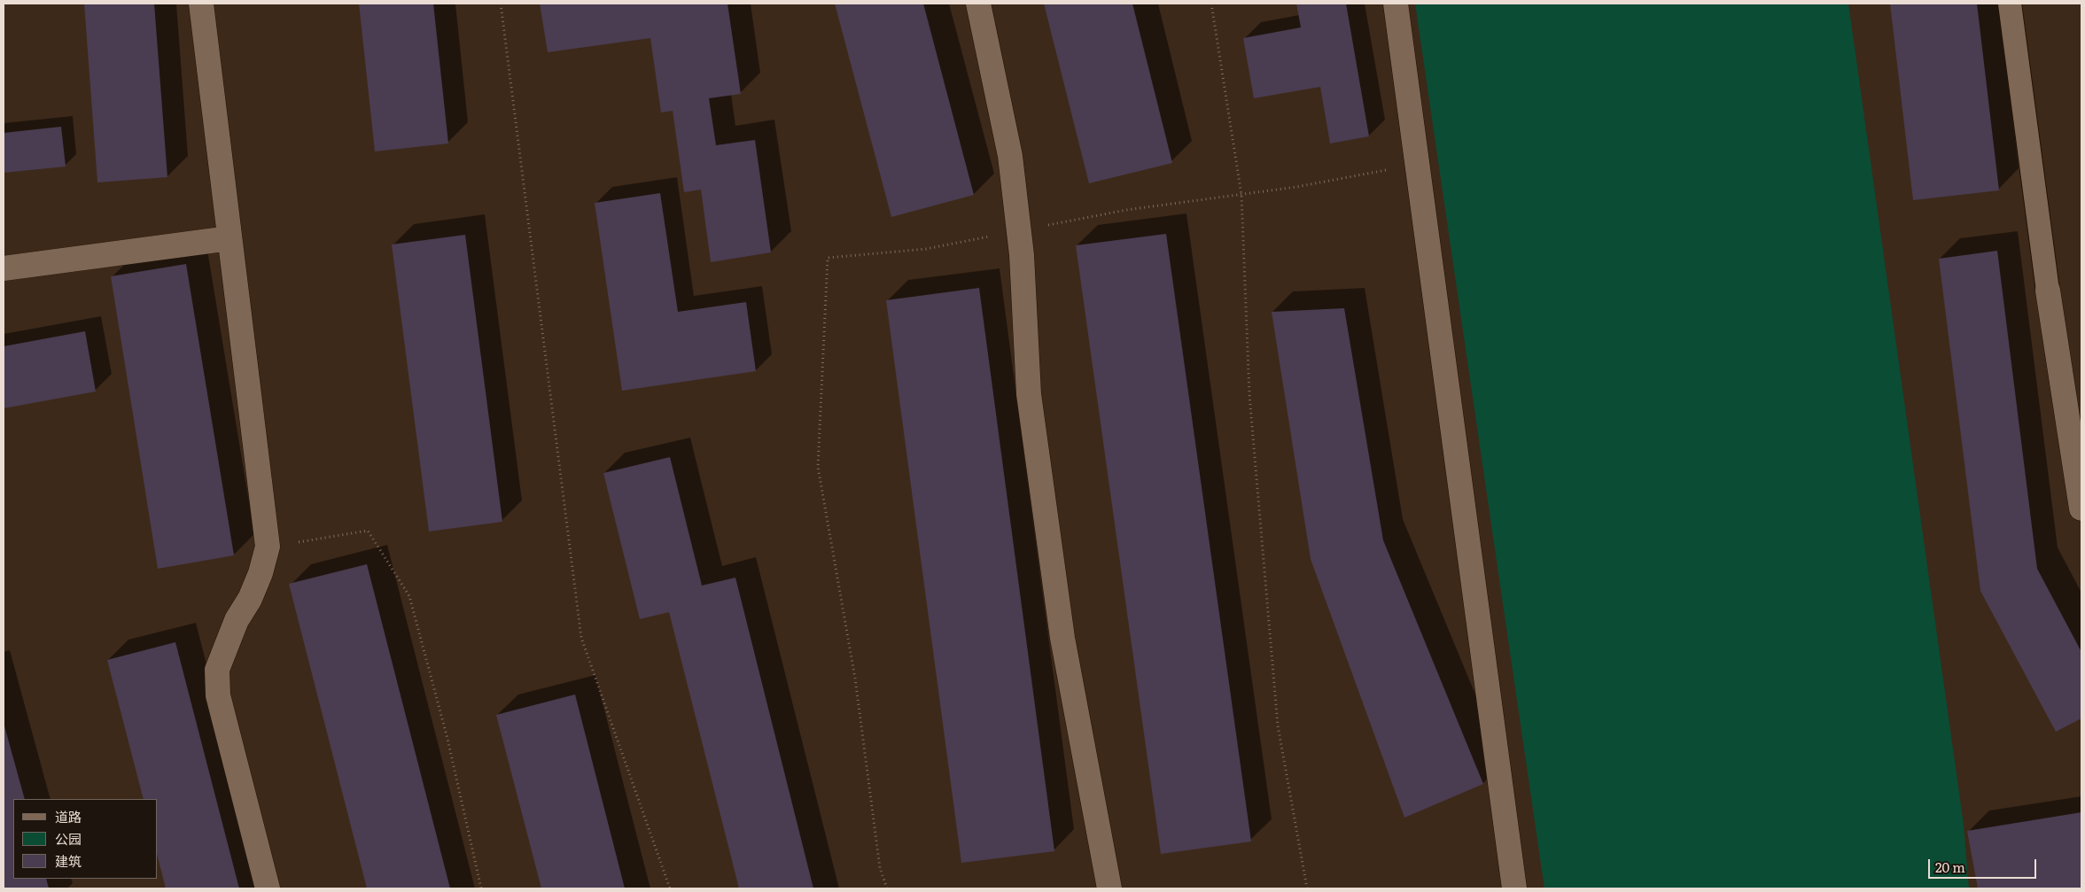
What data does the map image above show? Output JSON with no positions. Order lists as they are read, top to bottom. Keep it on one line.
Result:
{"legend":["道路","公园","建筑"],"scale_bar":"20 m"}
